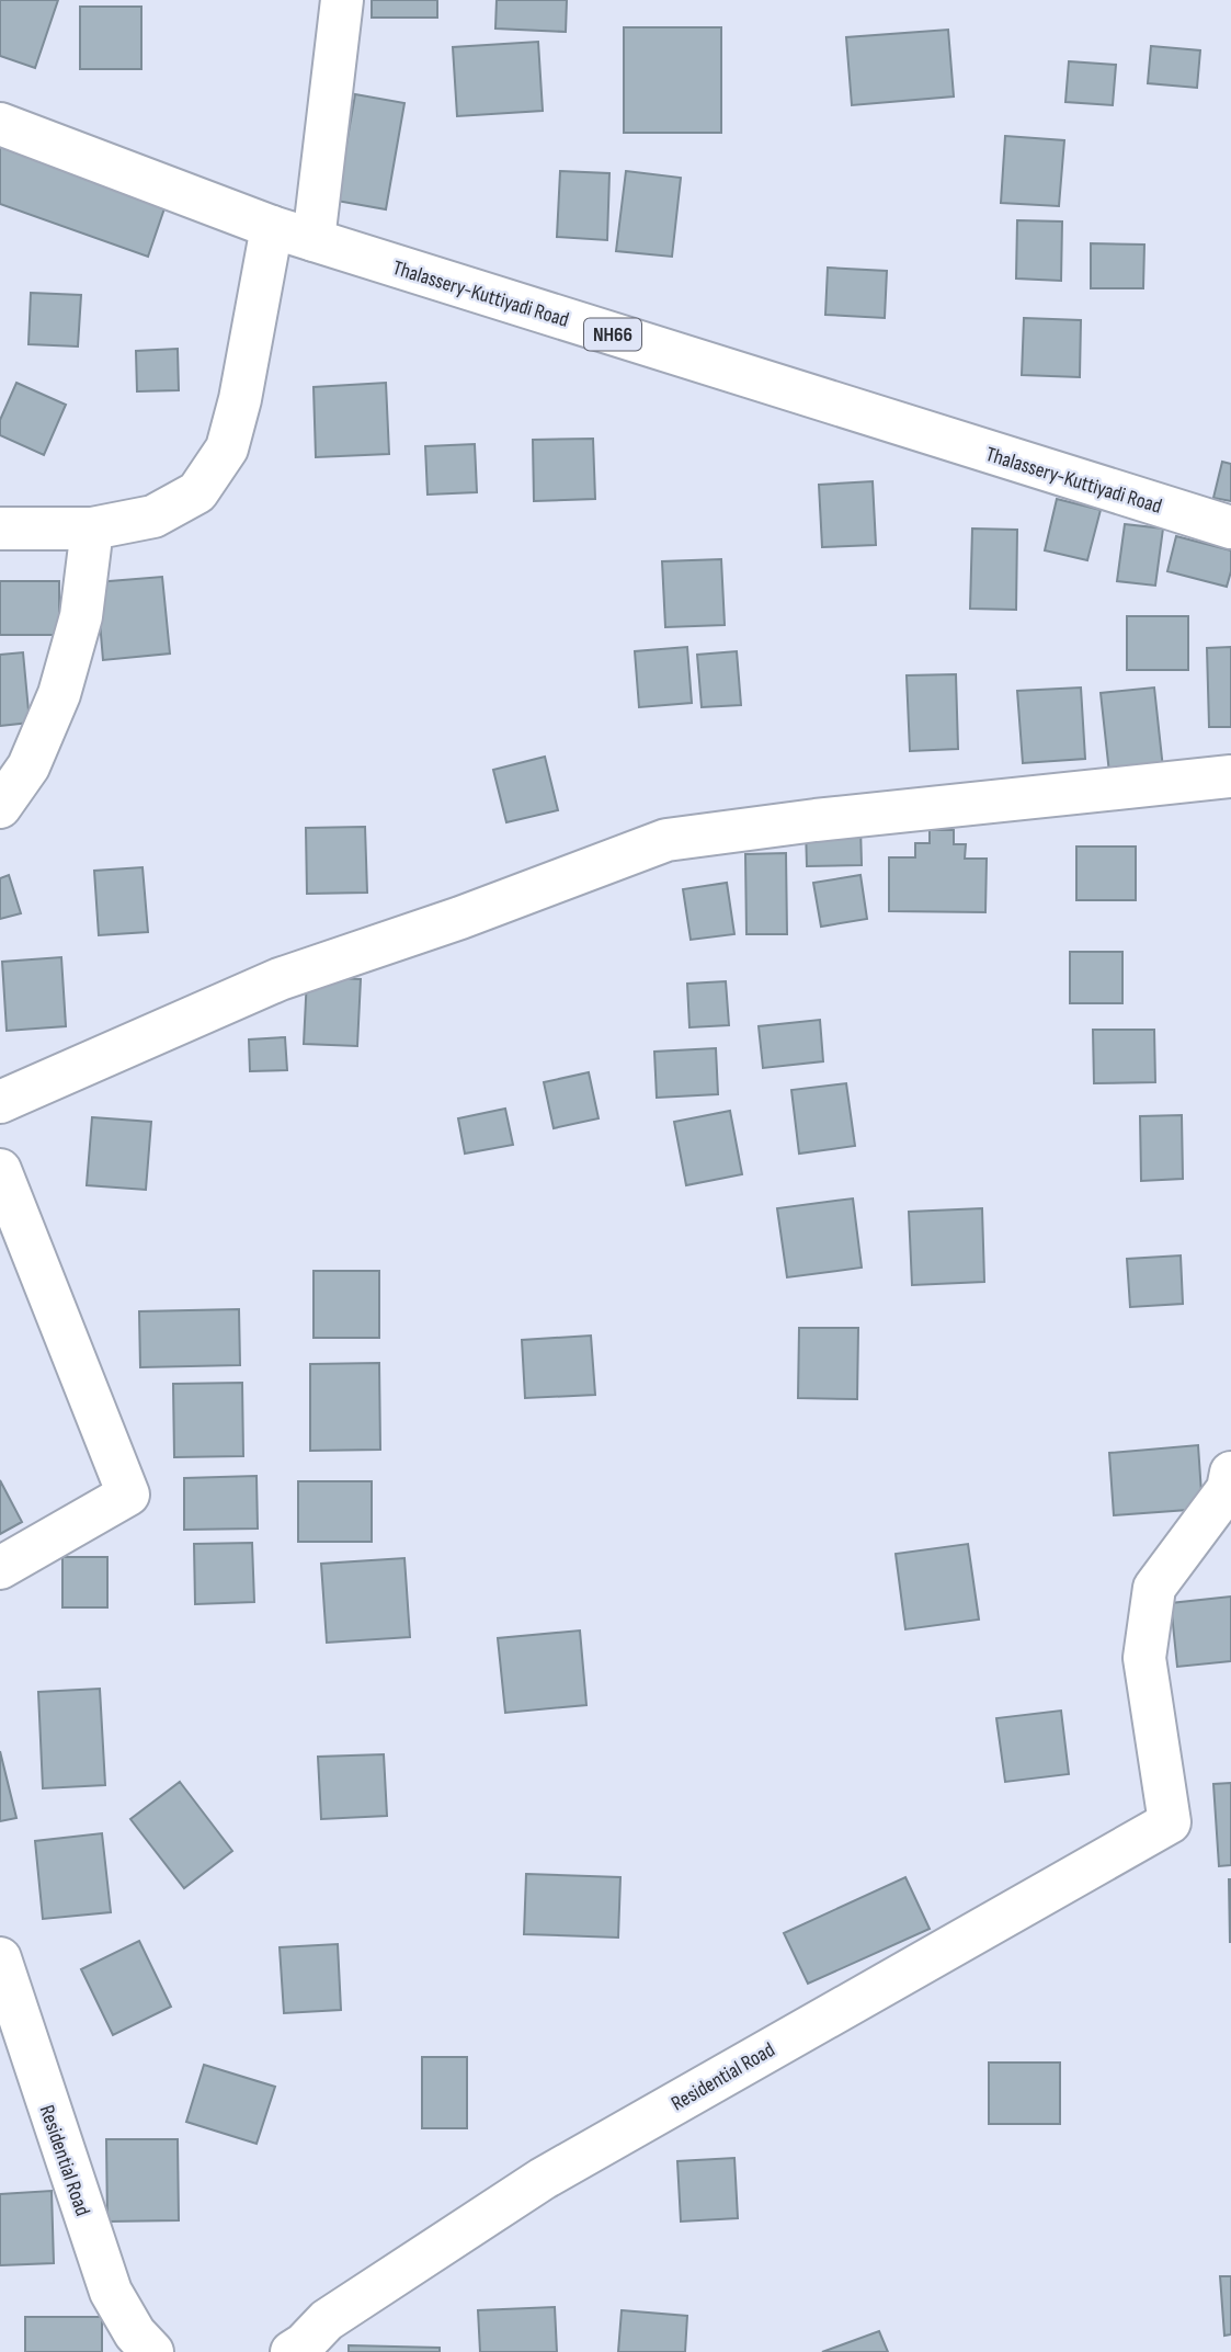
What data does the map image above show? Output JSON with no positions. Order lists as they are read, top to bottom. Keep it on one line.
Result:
{"streets":{"street":["Thalassery-Kuttiyadi Road","NH66","Residential Road"]}}
